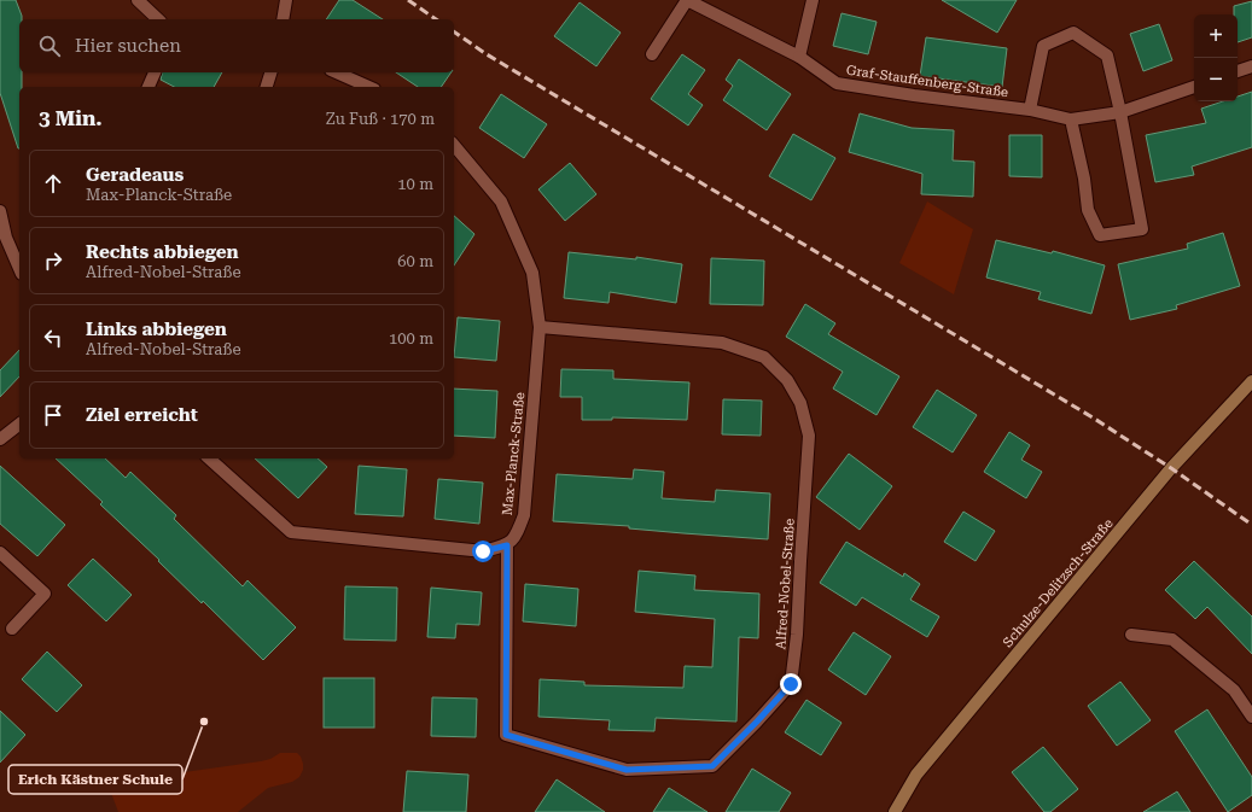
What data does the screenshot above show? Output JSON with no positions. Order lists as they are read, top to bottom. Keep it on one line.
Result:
{"streets":{"main road":["Schulze-Delitzsch-Straße"],"street":["Graf-Stauffenberg-Straße","Max-Planck-Straße","Alfred-Nobel-Straße"]},"crossings":[["Max-Planck-Straße","Alfred-Nobel-Straße"]],"places":["Erich Kästner Schule"],"page":{"map_buttons":["+","−"],"search":"Hier suchen","heading":["3 Min.","Zu Fuß · 170 m"],"list":[["Geradeaus","Max-Planck-Straße","10 m"],["Rechts abbiegen","Alfred-Nobel-Straße","60 m"],["Links abbiegen","Alfred-Nobel-Straße","100 m"],"Ziel erreicht"]}}
